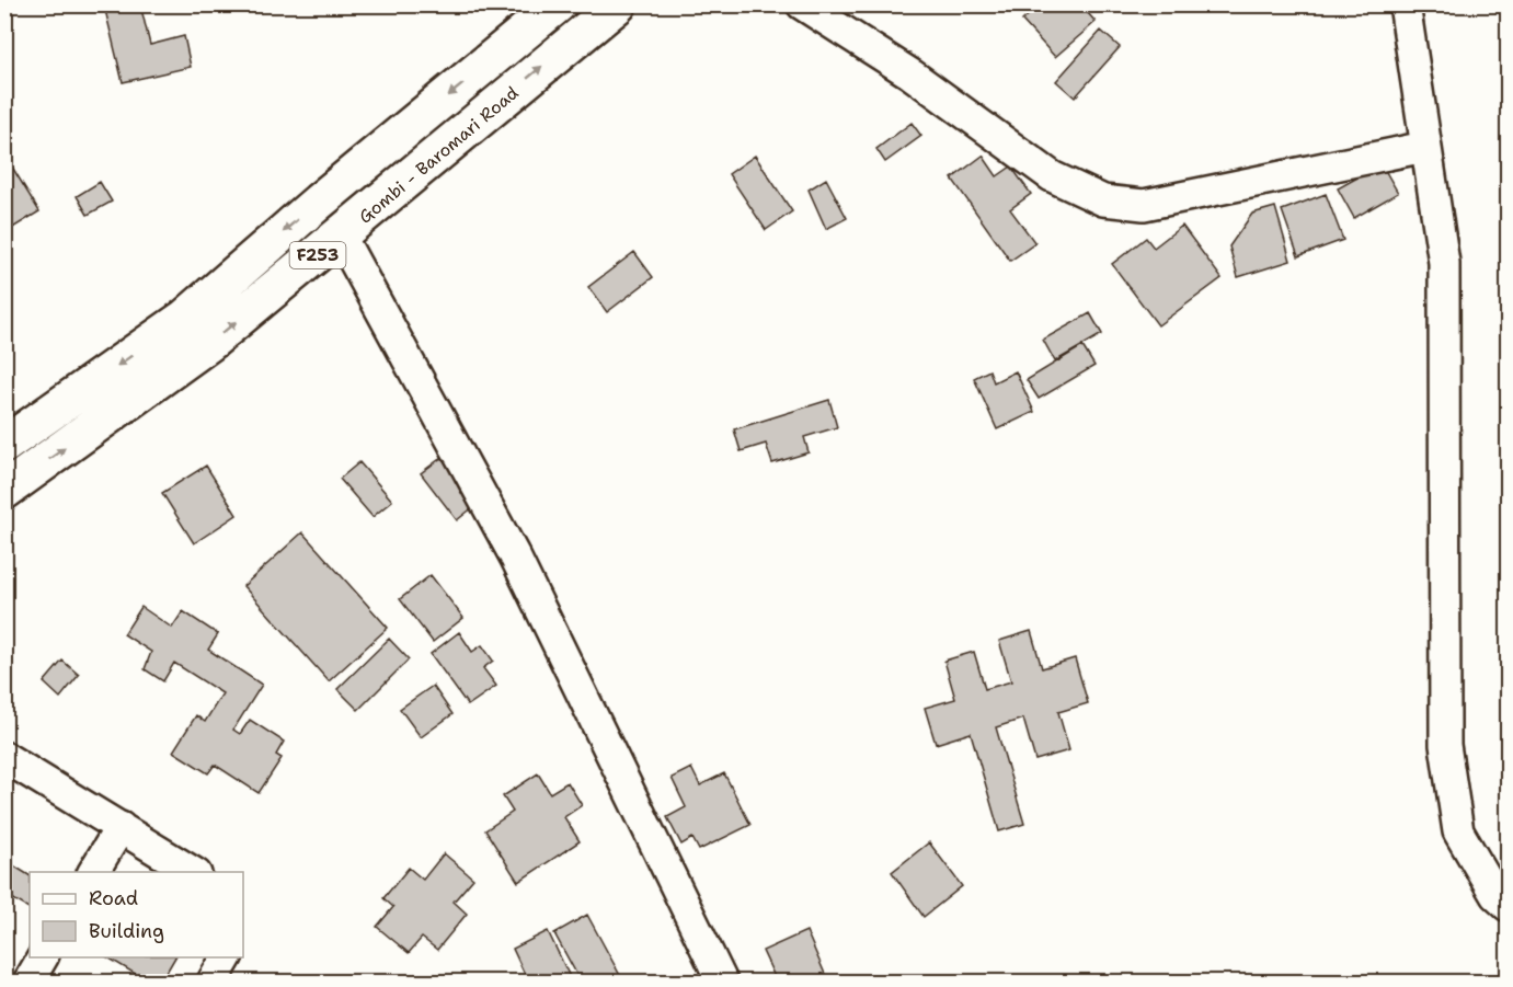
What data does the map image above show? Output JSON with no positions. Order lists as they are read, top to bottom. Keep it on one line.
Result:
{"streets":{"main road":["Gombi - Baromari Road","F253"]},"legend":["Road","Building"]}
